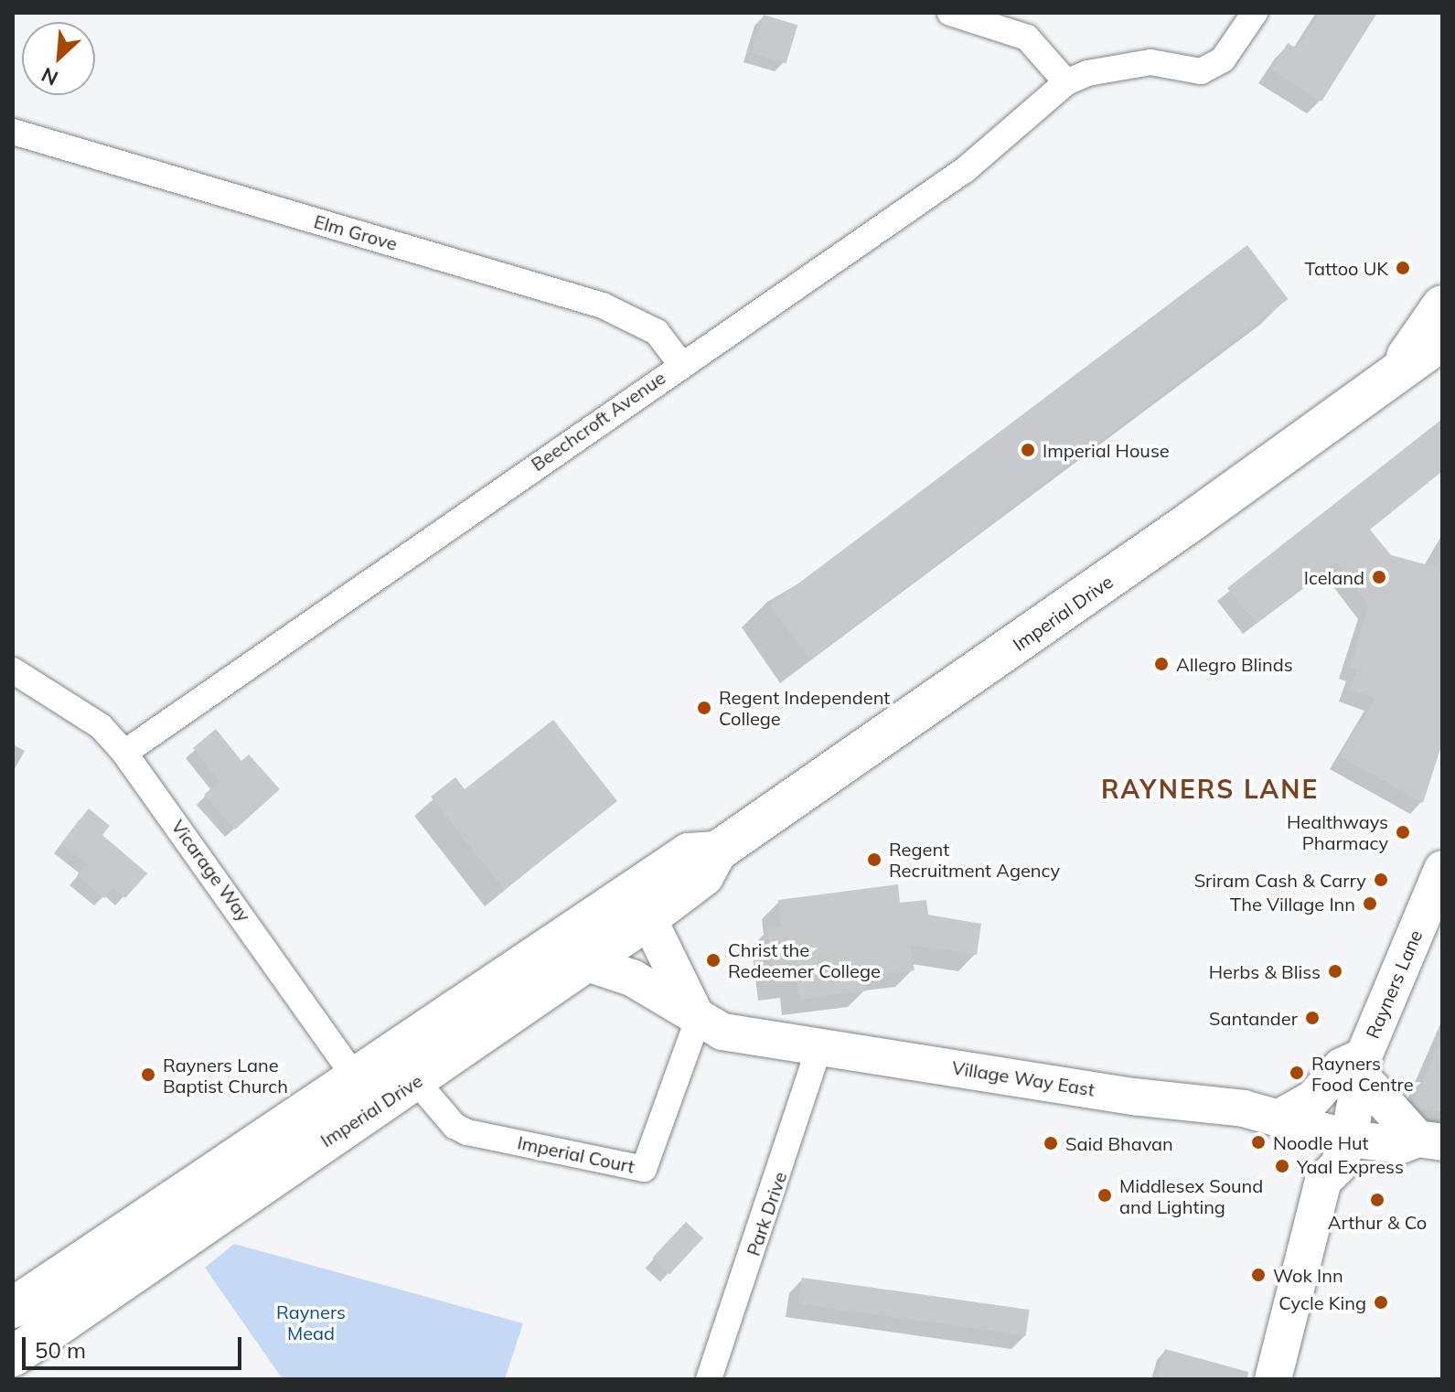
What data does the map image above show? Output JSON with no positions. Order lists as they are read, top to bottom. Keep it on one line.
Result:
{"streets":{"main road":["Imperial Drive"],"street":["Elm Grove","Beechcroft Avenue","Vicarage Way","Rayners Lane","Village Way East","Imperial Court","Park Drive"]},"crossings":[["Elm Grove","Beechcroft Avenue"],["Beechcroft Avenue","Vicarage Way"],["Imperial Drive","Vicarage Way"],["Imperial Drive","Village Way East"],["Imperial Drive","Imperial Court"],["Rayners Lane","Village Way East"],["Village Way East","Imperial Court"],["Village Way East","Park Drive"]],"districts":["RAYNERS LANE"],"parks":["Rayners Mead"],"places":["Tattoo UK","Imperial House","Iceland","Allegro Blinds","Regent Independent College","Healthways Pharmacy","Regent Recruitment Agency","Sriram Cash & Carry","The Village Inn","Christ the Redeemer College","Herbs & Bliss","Santander","Rayners Food Centre","Rayners Lane Baptist Church","Noodle Hut","Said Bhavan","Yaal Express","Middlesex Sound and Lighting","Arthur & Co","Wok Inn","Cycle King"],"scale_bar":"50 m","north":"bottom left"}
